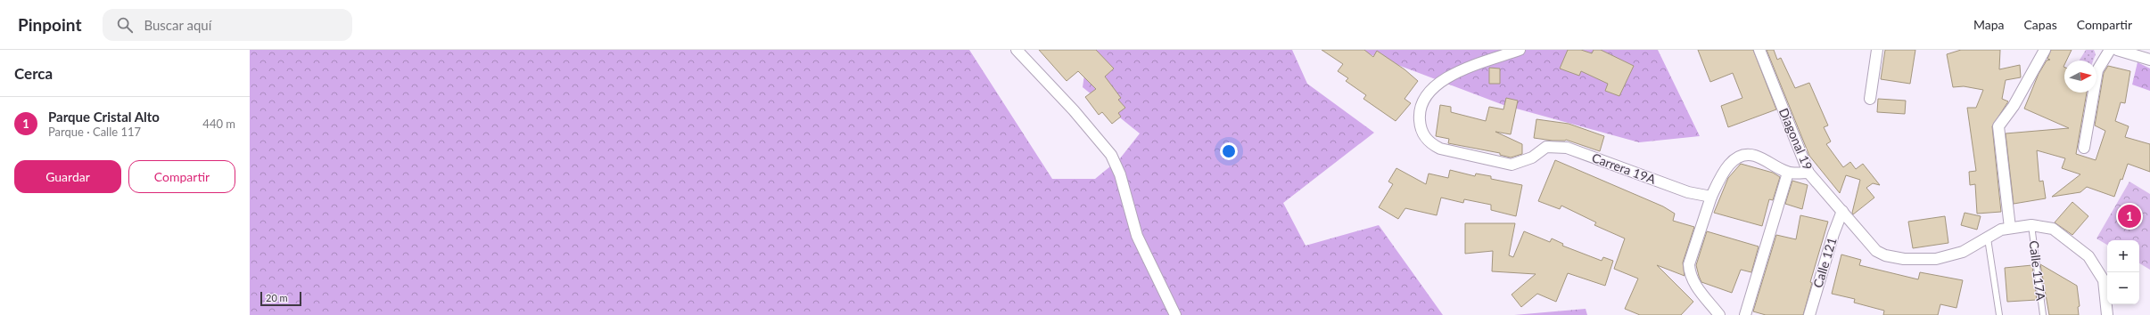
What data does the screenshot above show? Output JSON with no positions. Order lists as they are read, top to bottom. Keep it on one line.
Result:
{"streets":{"street":["Diagonal 19","Carrera 19A","Calle 121"],"lane":["Calle 117A"]},"crossings":[["Diagonal 19","Calle 121"]],"scale_bar":"20 m","north":"right","page":{"header":"Pinpoint","search":"Buscar aquí","nav":["Mapa","Capas","Compartir"],"heading":"Cerca","list":[{"mark":"1","name":"Parque Cristal Alto","note":"Parque · Calle 117","value":"440 m"}],"buttons":["Guardar","Compartir"],"pins":"1","map_buttons":["+","−"],"scale":"20 m"}}
